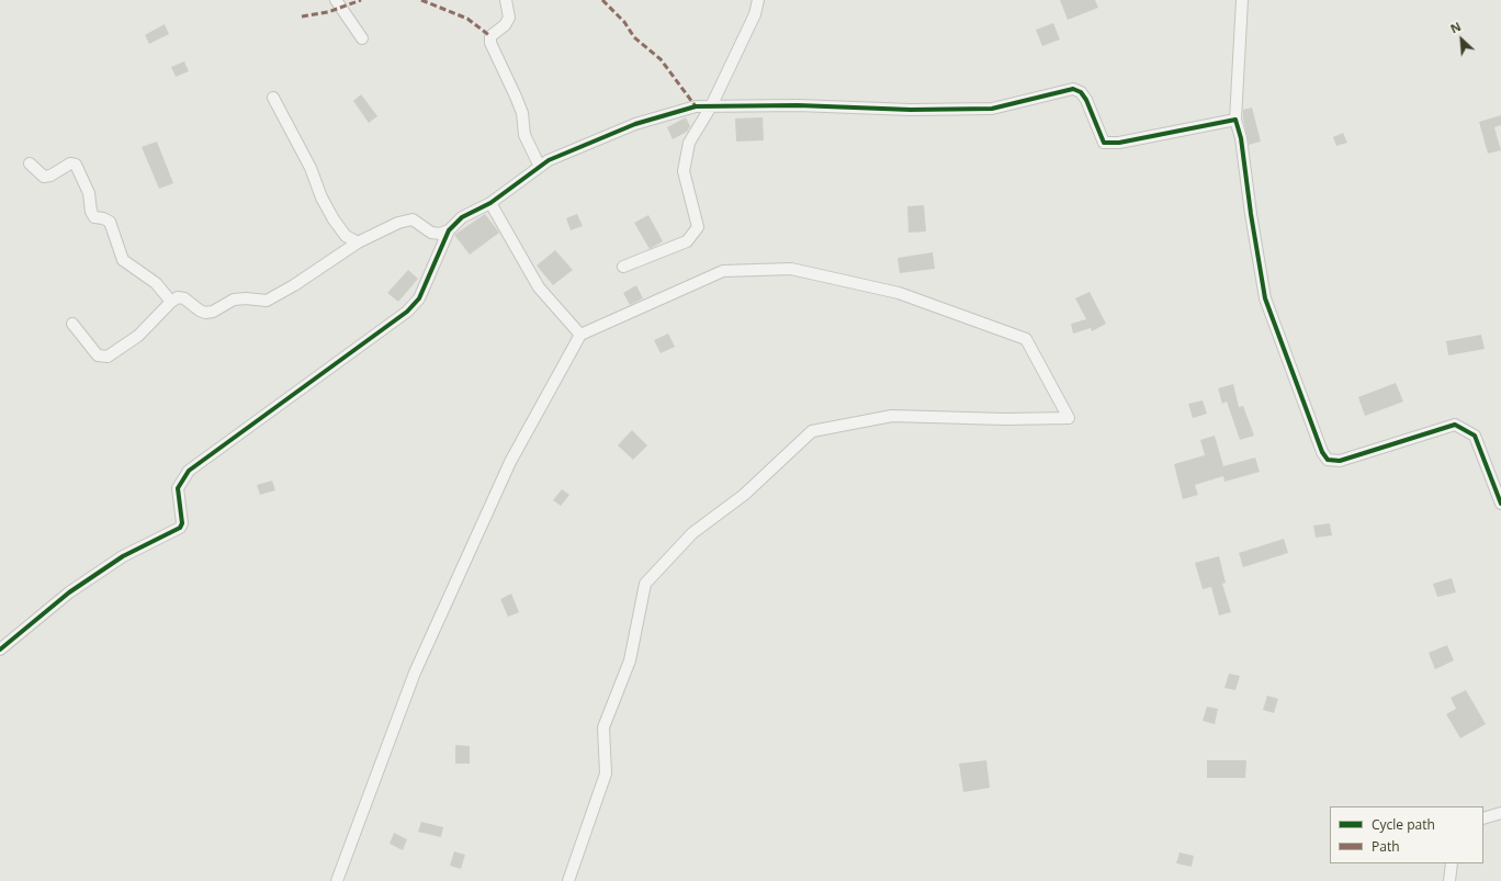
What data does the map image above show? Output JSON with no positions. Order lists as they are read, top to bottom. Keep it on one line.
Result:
{"legend":["Cycle path","Path"],"north":"top left"}
